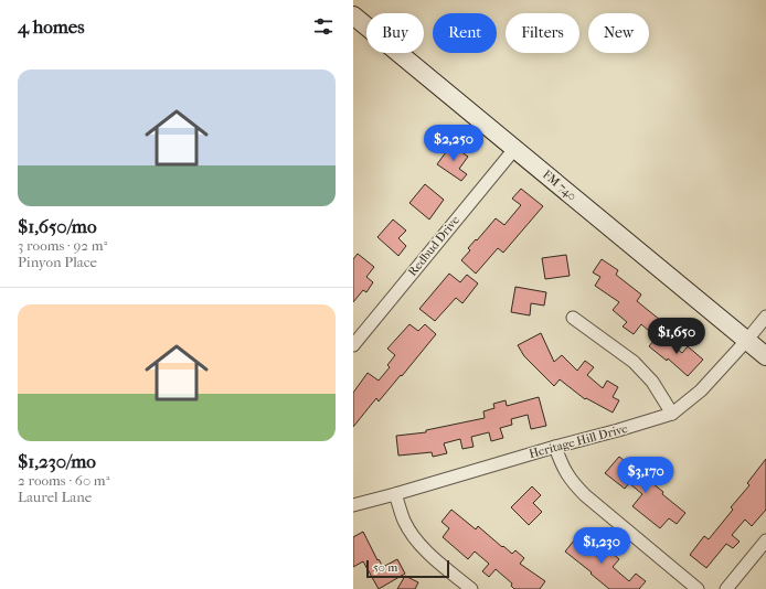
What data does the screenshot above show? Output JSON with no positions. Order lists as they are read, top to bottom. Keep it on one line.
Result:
{"streets":{"main road":["FM 740"],"street":["Redbud Drive","Heritage Hill Drive"]},"crossings":[["FM 740","Redbud Drive"],["FM 740","Heritage Hill Drive"]],"scale_bar":"50 m","page":{"heading":"4 homes","chip":["Buy","Rent","Filters","New"],"list":[{"name":"$1,650/mo","note":"3 rooms · 92 m² · Pinyon Place"},{"name":"$1,230/mo","note":"2 rooms · 60 m² · Laurel Lane"}],"price":["$2,250","$1,650","$3,170","$1,230"],"scale":"50 m"}}
